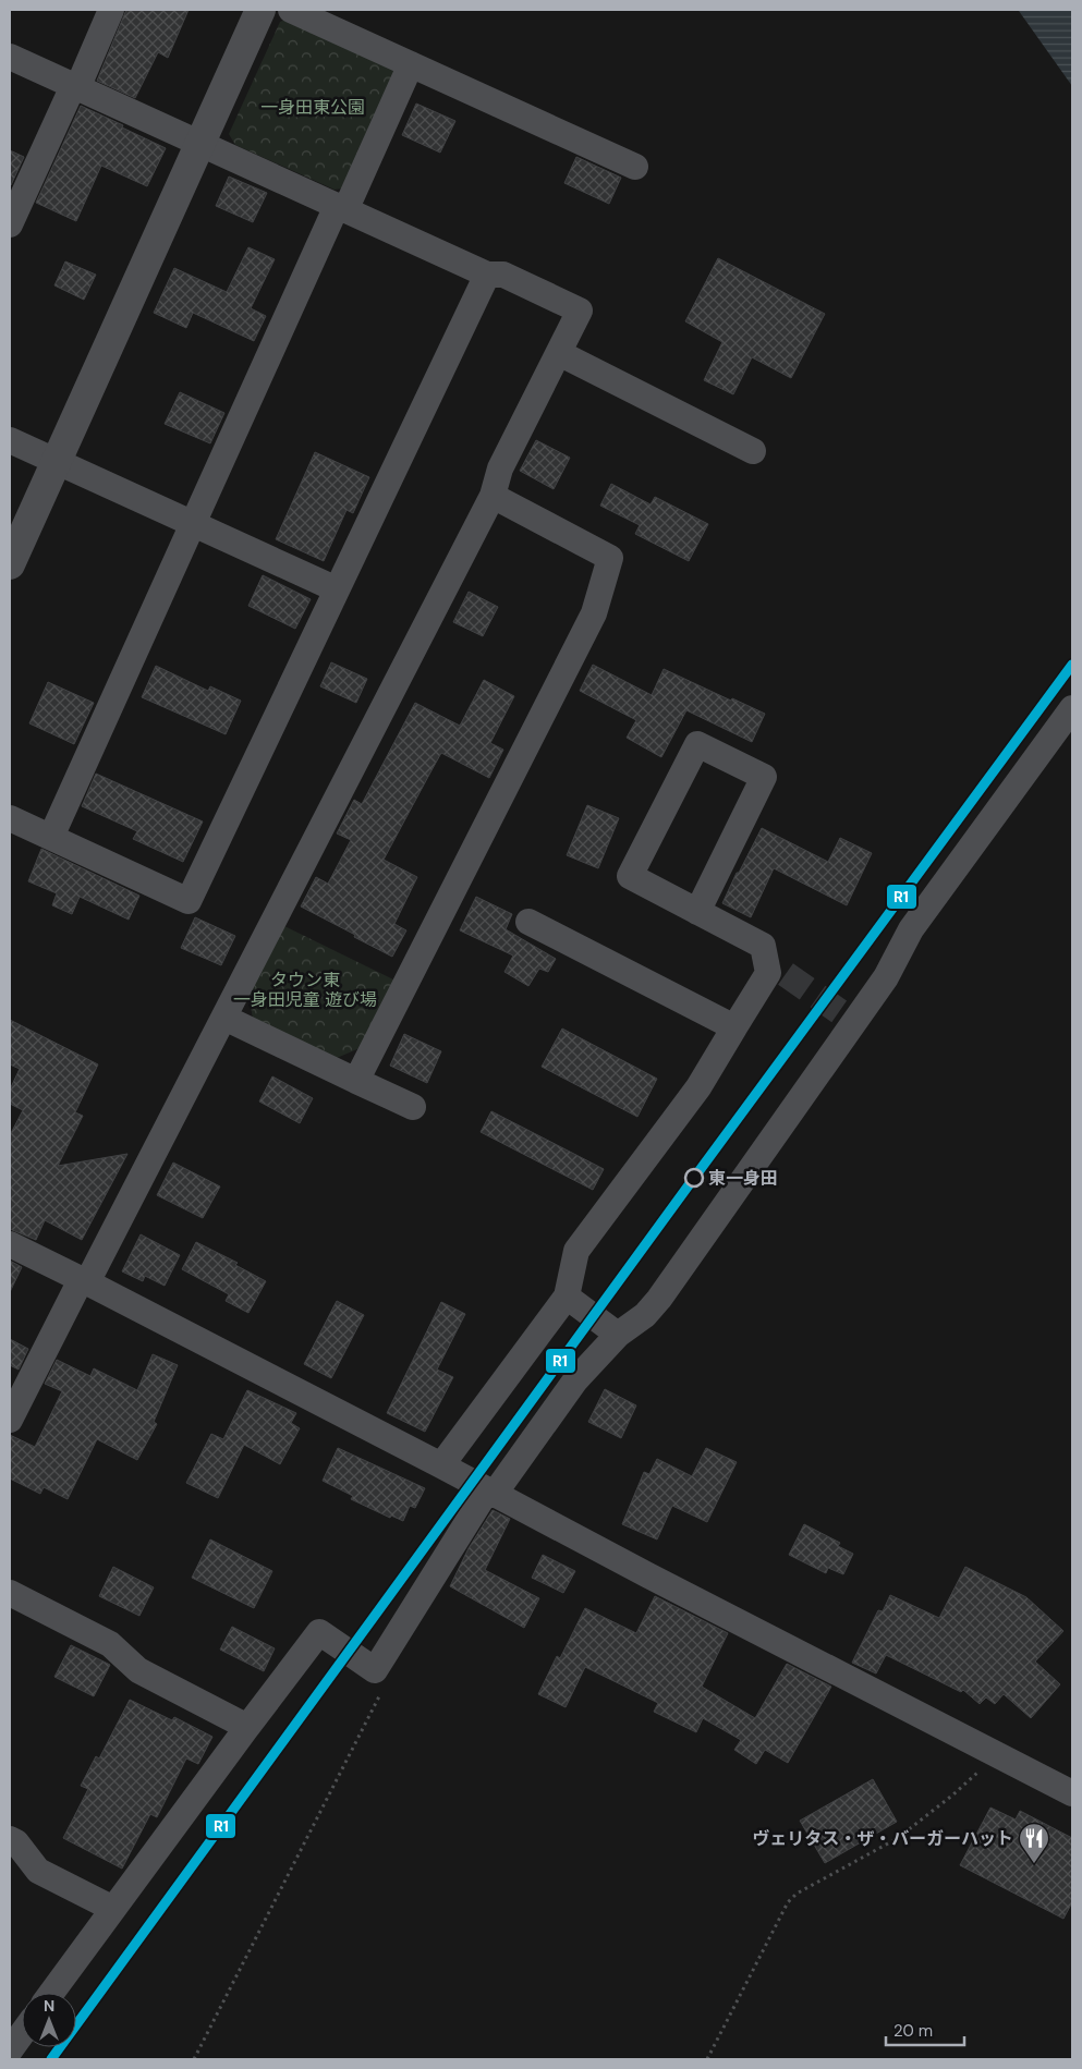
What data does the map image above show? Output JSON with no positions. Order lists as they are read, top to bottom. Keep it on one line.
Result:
{"parks":["一身田東公園","タウン東 一身田児童 遊び場"],"places":{"other":["東一身田"],"restaurant":["ヴェリタス・ザ・バーガーハット"]},"lines":["transit line R1"],"scale_bar":"20 m","north":"top"}
